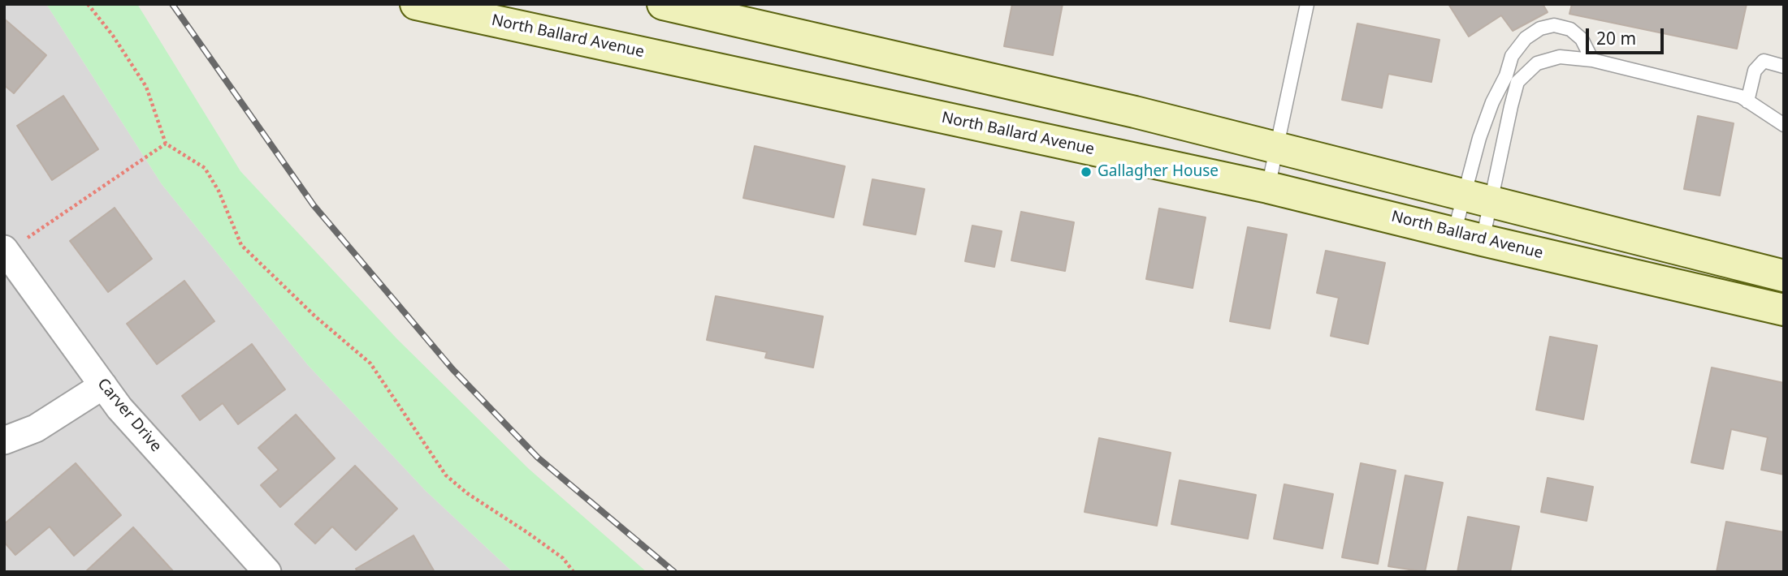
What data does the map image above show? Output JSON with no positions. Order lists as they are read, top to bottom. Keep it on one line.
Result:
{"streets":{"main road":["North Ballard Avenue"],"street":["Carver Drive"]},"places":["Gallagher House"],"scale_bar":"20 m"}
